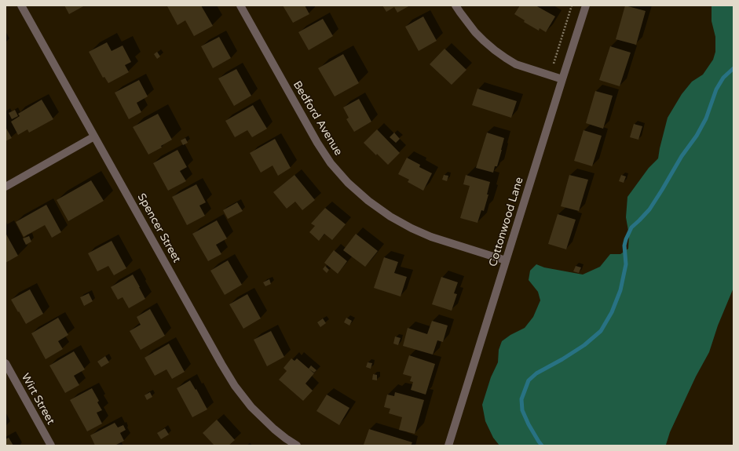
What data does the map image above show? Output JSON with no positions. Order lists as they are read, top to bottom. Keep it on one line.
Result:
{"streets":{"street":["Bedford Avenue","Cottonwood Lane","Spencer Street","Wirt Street"]},"crossings":[["Bedford Avenue","Cottonwood Lane"]]}
